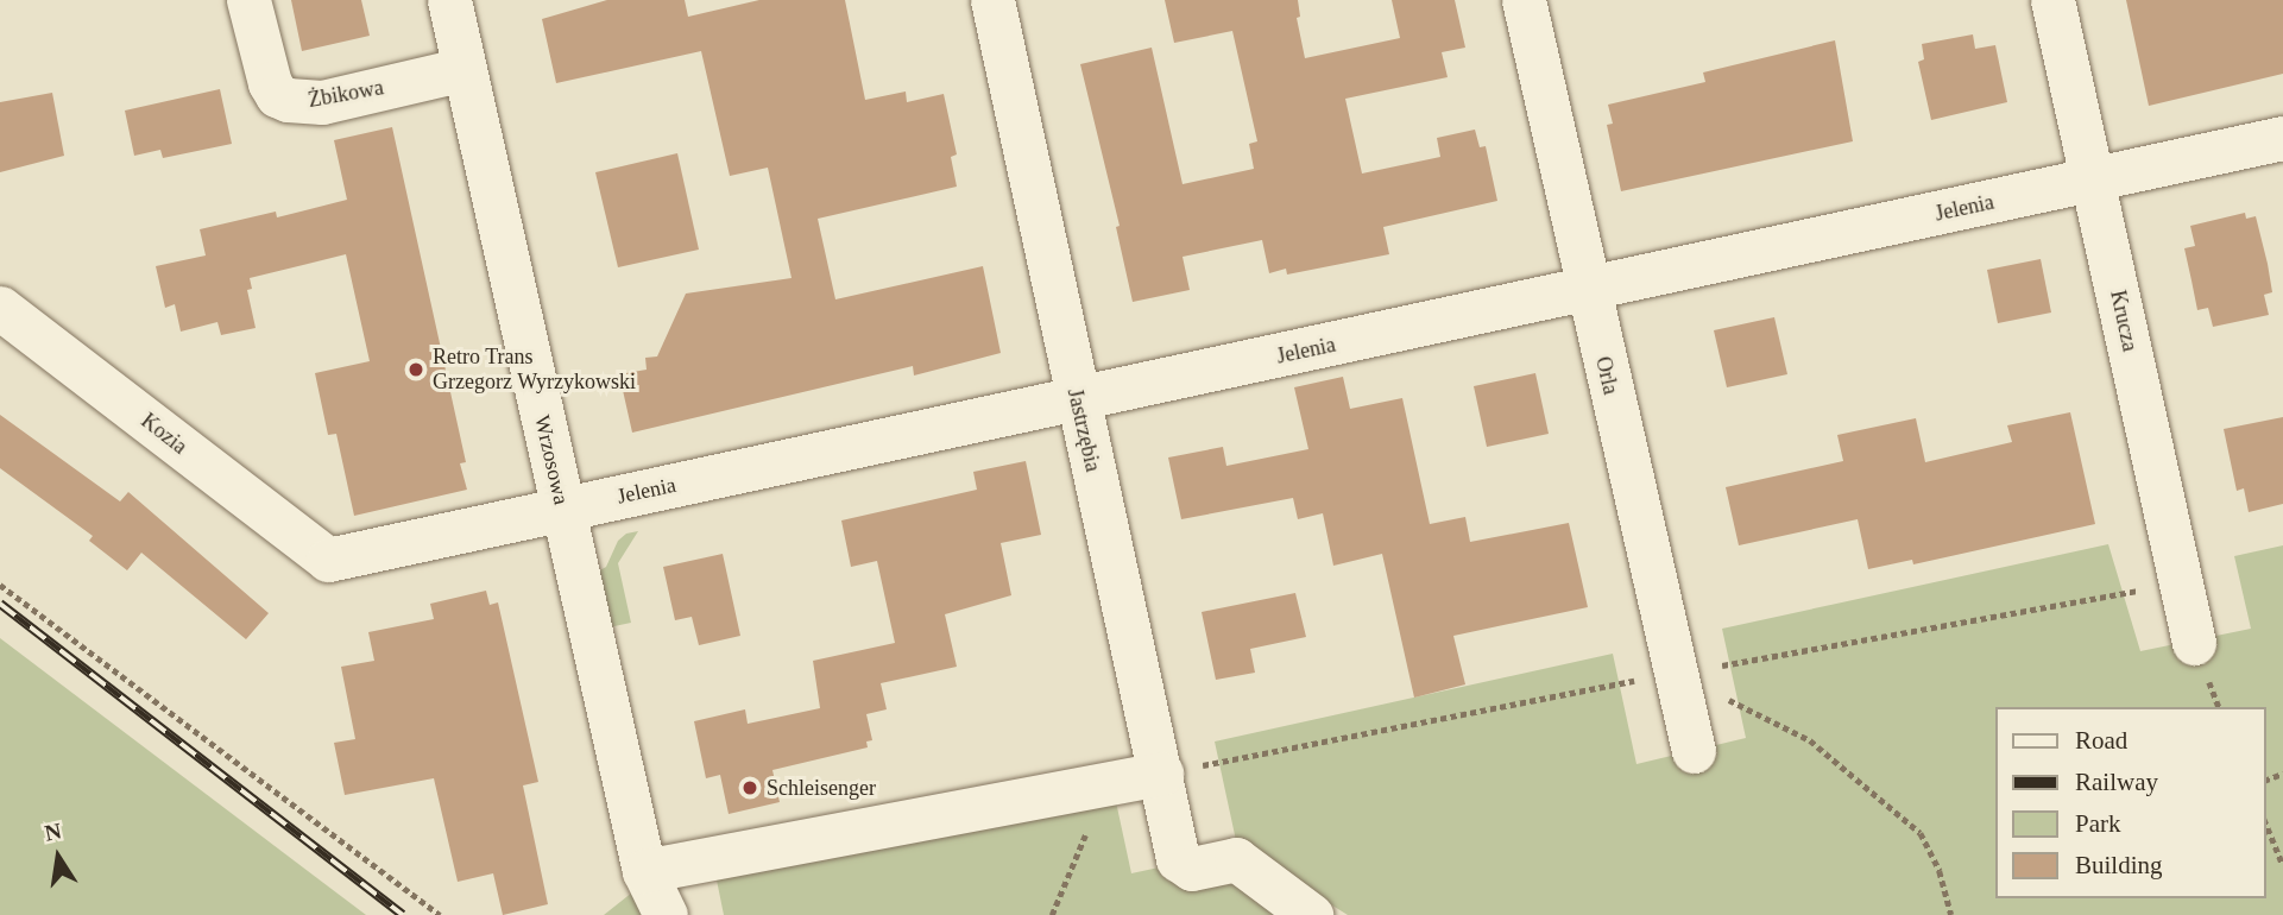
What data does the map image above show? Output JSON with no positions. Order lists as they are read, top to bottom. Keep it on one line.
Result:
{"streets":{"street":["Żbikowa","Jelenia","Krucza","Orla","Jastrzębia","Kozia","Wrzosowa"]},"crossings":[["Żbikowa","Wrzosowa"],["Jelenia","Krucza"],["Jelenia","Orla"],["Jelenia","Jastrzębia"],["Jelenia","Kozia"],["Jelenia","Wrzosowa"]],"places":["Retro Trans Grzegorz Wyrzykowski","Schleisenger"],"legend":["Road","Railway","Park","Building"],"north":"top"}
